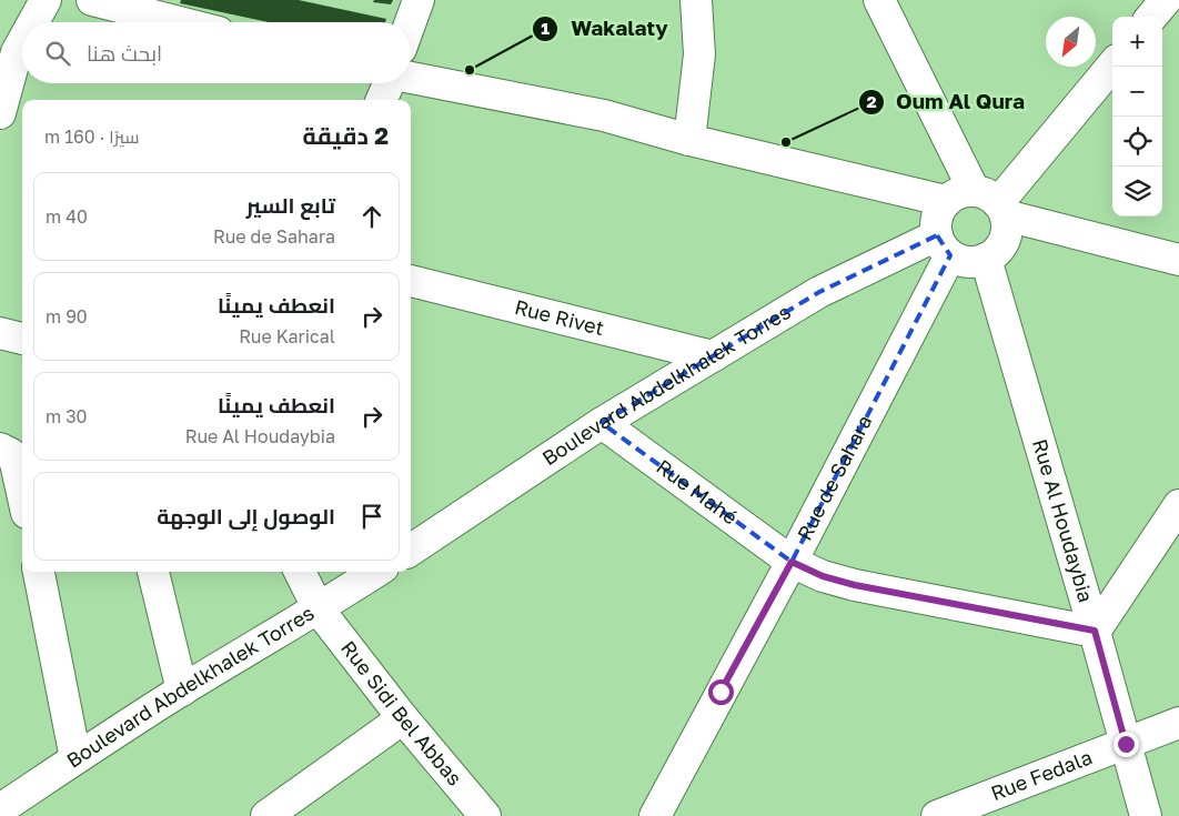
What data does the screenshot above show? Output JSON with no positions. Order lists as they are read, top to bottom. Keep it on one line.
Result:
{"streets":{"street":["Rue Rivet","Boulevard Abdelkhalek Torres","Rue de Sahara","Rue Mahé","Rue Al Houdaybia","Rue Sidi Bel Abbas","Rue Fedala"]},"crossings":[["Rue Rivet","Boulevard Abdelkhalek Torres"],["Boulevard Abdelkhalek Torres","Rue de Sahara"],["Boulevard Abdelkhalek Torres","Rue Mahé"],["Boulevard Abdelkhalek Torres","Rue Al Houdaybia"],["Boulevard Abdelkhalek Torres","Rue Sidi Bel Abbas"],["Rue de Sahara","Rue Mahé"],["Rue de Sahara","Rue Al Houdaybia"],["Rue Mahé","Rue Al Houdaybia"],["Rue Al Houdaybia","Rue Fedala"]],"places":["Wakalaty","Oum Al Qura"],"north":"bottom left","page":{"map_buttons":["+","−"],"search":"ابحث هنا","heading":["2 دقيقة","سيرًا · 160 m"],"list":[["تابع السير","Rue de Sahara","40 m"],["انعطف يمينًا","Rue Karical","90 m"],["انعطف يمينًا","Rue Al Houdaybia","30 m"],"الوصول إلى الوجهة"]}}
